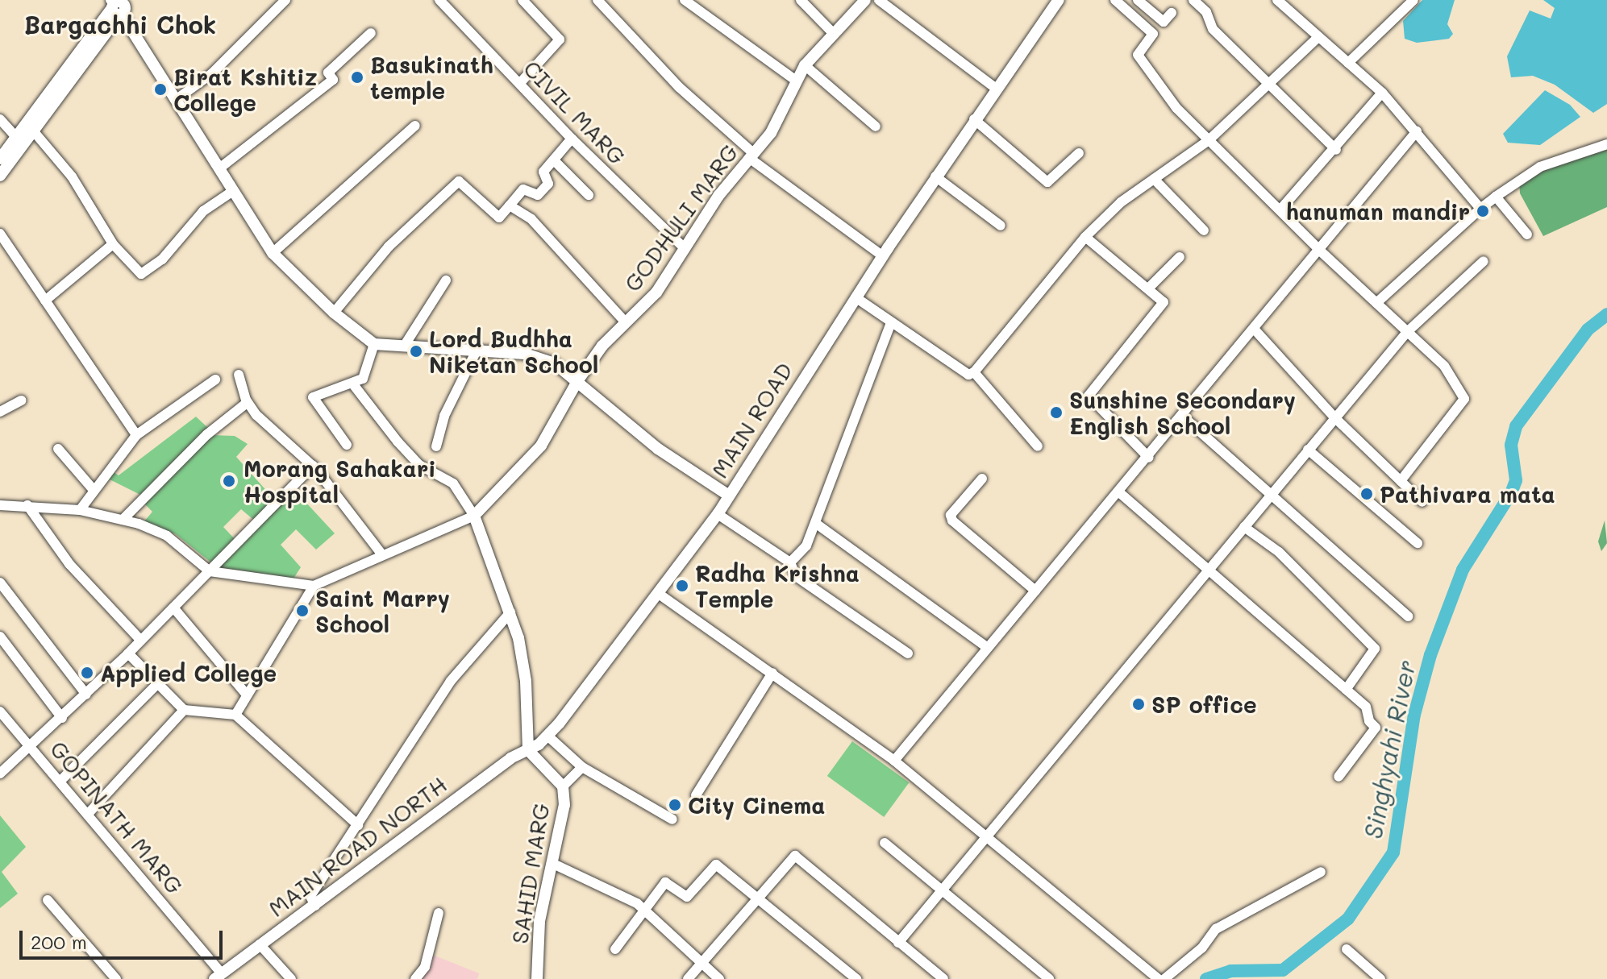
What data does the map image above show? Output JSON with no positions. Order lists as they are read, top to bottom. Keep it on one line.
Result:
{"streets":{"main road":["GODHULI MARG","MAIN ROAD","MAIN ROAD NORTH","SAHID MARG"],"street":["CIVIL MARG","GOPINATH MARG"]},"crossings":[["CIVIL MARG","GODHULI MARG"],["MAIN ROAD","MAIN ROAD NORTH"],["GOPINATH MARG","MAIN ROAD NORTH"],["MAIN ROAD NORTH","SAHID MARG"]],"districts":["Bargachhi Chok"],"water":["Singhyahi River"],"places":["Basukinath temple","Birat Kshitiz College","hanuman mandir","Lord Budhha Niketan School","Sunshine Secondary English School","Morang Sahakari Hospital","Pathivara mata","Radha Krishna Temple","Saint Marry School","Applied College","SP office","City Cinema"],"scale_bar":"200 m"}
